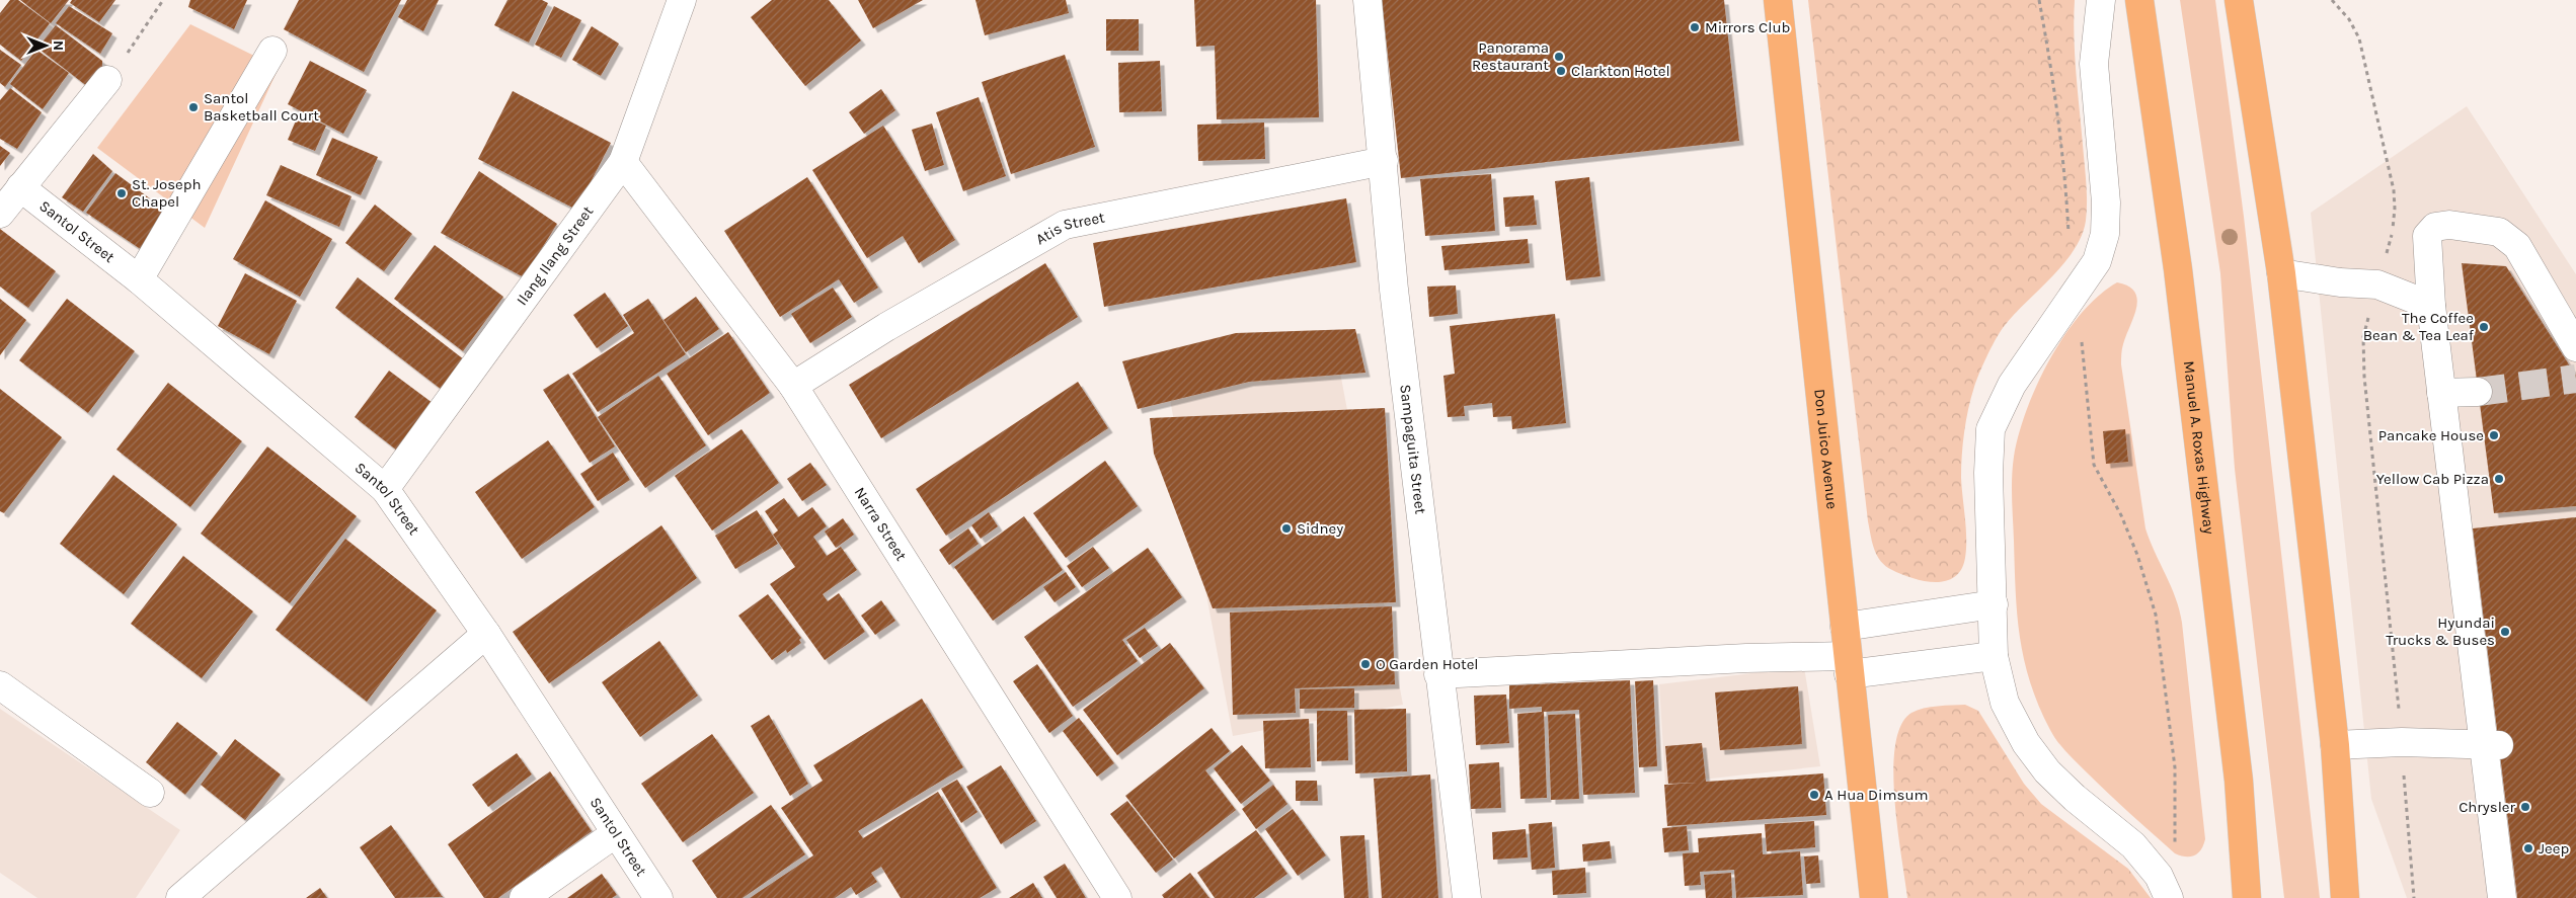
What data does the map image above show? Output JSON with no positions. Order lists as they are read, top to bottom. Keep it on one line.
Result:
{"streets":{"main road":["Manuel A. Roxas Highway","Don Juico Avenue"],"street":["Atis Street","Santol Street","Ilang Ilang Street","Sampaguita Street","Narra Street"]},"crossings":[["Atis Street","Sampaguita Street"],["Atis Street","Narra Street"],["Santol Street","Ilang Ilang Street"],["Ilang Ilang Street","Narra Street"]],"places":["Mirrors Club","Panorama Restaurant","Clarkton Hotel","Santol Basketball Court","St. Joseph Chapel","The Coffee Bean & Tea Leaf","Pancake House","Yellow Cab Pizza","Sidney","Hyundai Trucks & Buses","O Garden Hotel","A Hua Dimsum","Chrysler","Jeep"],"north":"right"}
